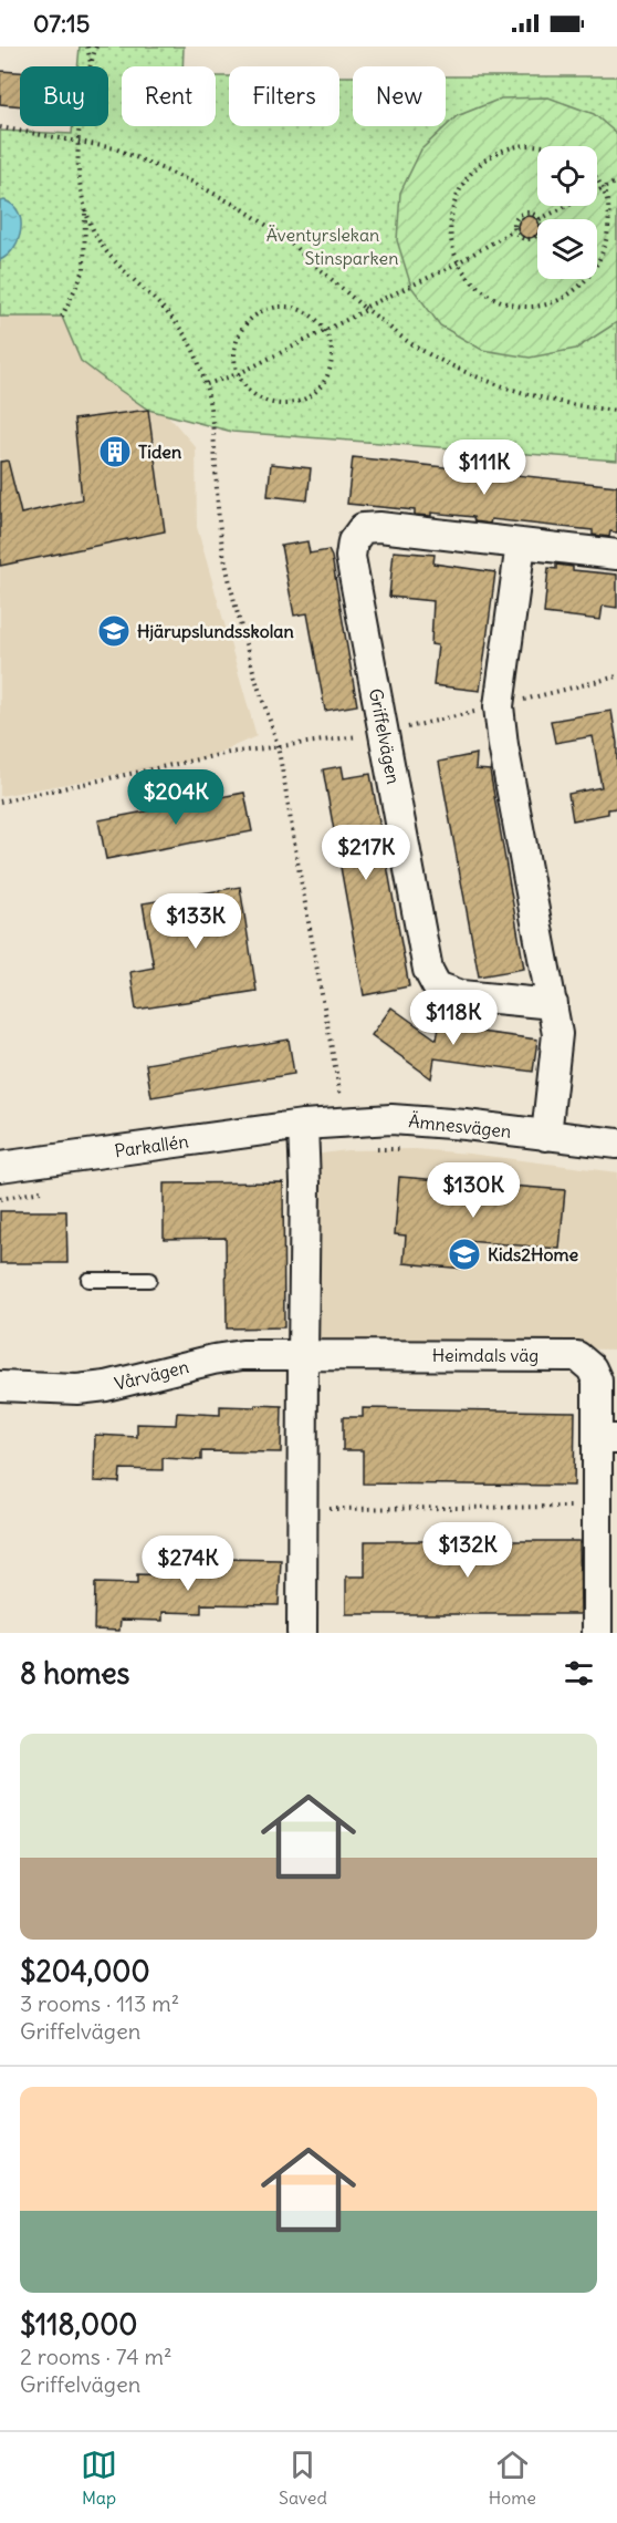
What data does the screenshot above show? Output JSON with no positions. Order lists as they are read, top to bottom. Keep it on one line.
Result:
{"streets":{"street":["Griffelvägen","Ämnesvägen","Parkallén","Heimdals väg","Vårvägen"]},"crossings":[["Ämnesvägen","Parkallén"],["Heimdals väg","Vårvägen"]],"parks":["Äventyrslekan","Stinsparken"],"places":{"building":["Tiden"],"school or university":["Hjärupslundsskolan","Kids2Home"]},"page":{"status":"07:15","chip":["Buy","Rent","Filters","New"],"price":["$111K","$204K","$217K","$133K","$118K","$130K","$132K","$274K"],"heading":"8 homes","list":[{"name":"$204,000","note":"3 rooms · 113 m² · Griffelvägen"},{"name":"$118,000","note":"2 rooms · 74 m² · Griffelvägen"}],"tabs":["Map","Saved","Home"]}}
